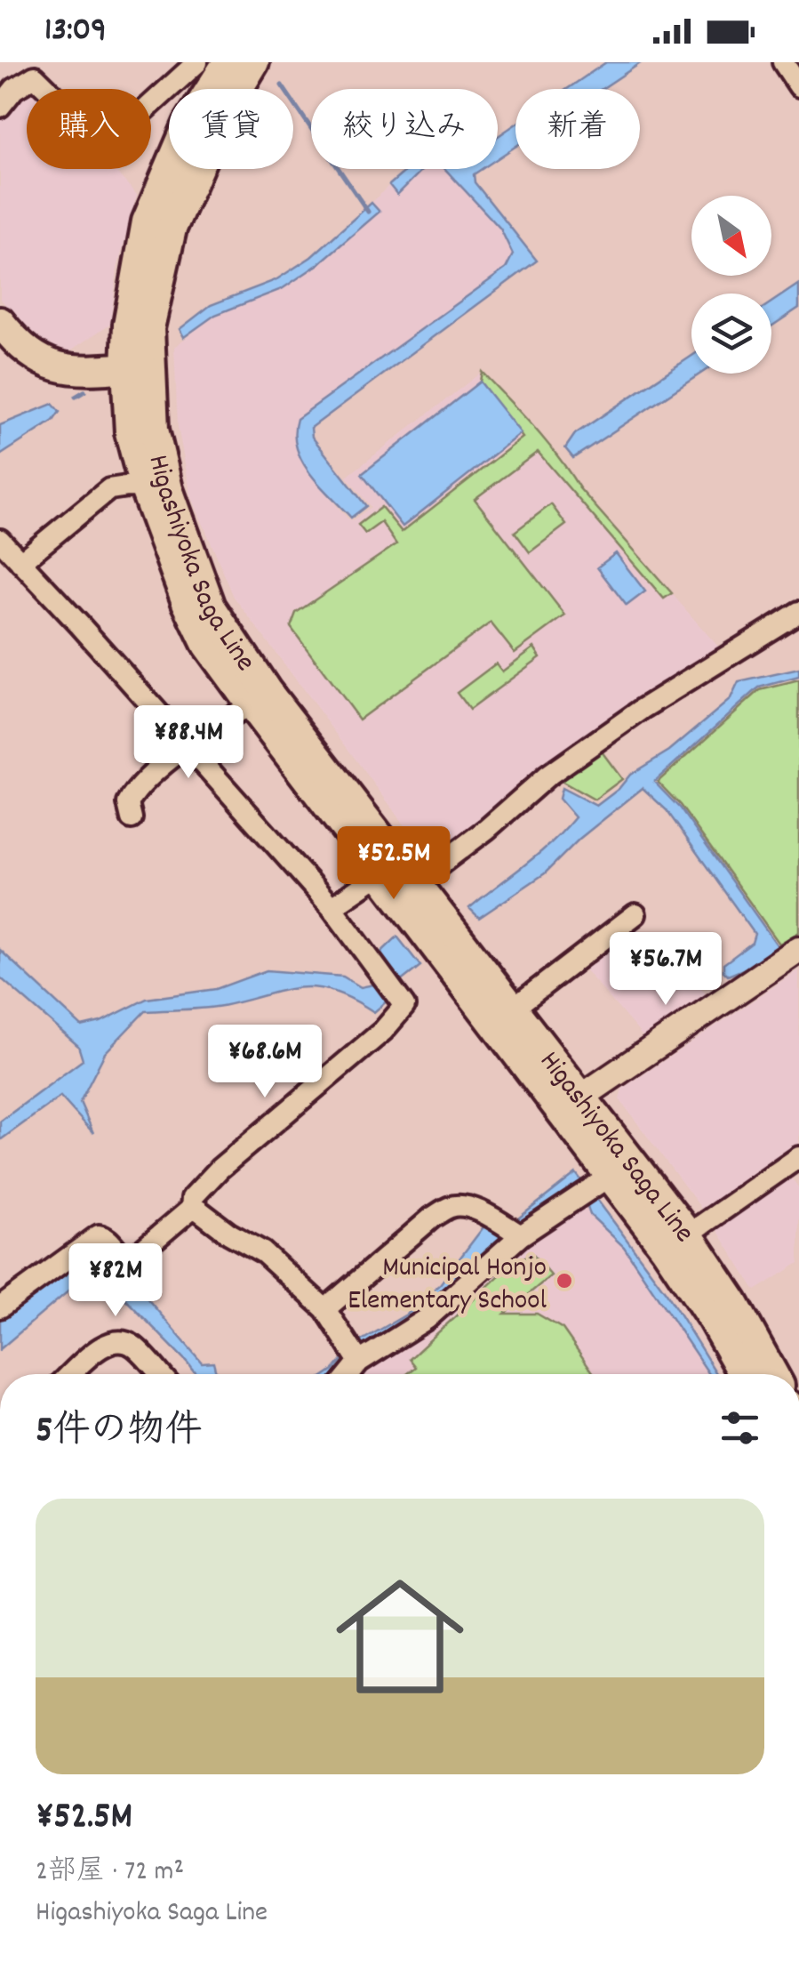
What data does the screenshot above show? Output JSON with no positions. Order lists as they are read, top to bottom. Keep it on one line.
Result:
{"streets":{"main road":["Higashiyoka Saga Line"]},"places":["Municipal Honjo Elementary School"],"north":"bottom right","page":{"status":"13:09","chip":["購入","賃貸","絞り込み","新着"],"price":["¥88.4M","¥52.5M","¥56.7M","¥68.6M","¥82M"],"heading":"5件の物件","list":[{"name":"¥52.5M","note":"2部屋 · 72 m² · Higashiyoka Saga Line"}]}}
